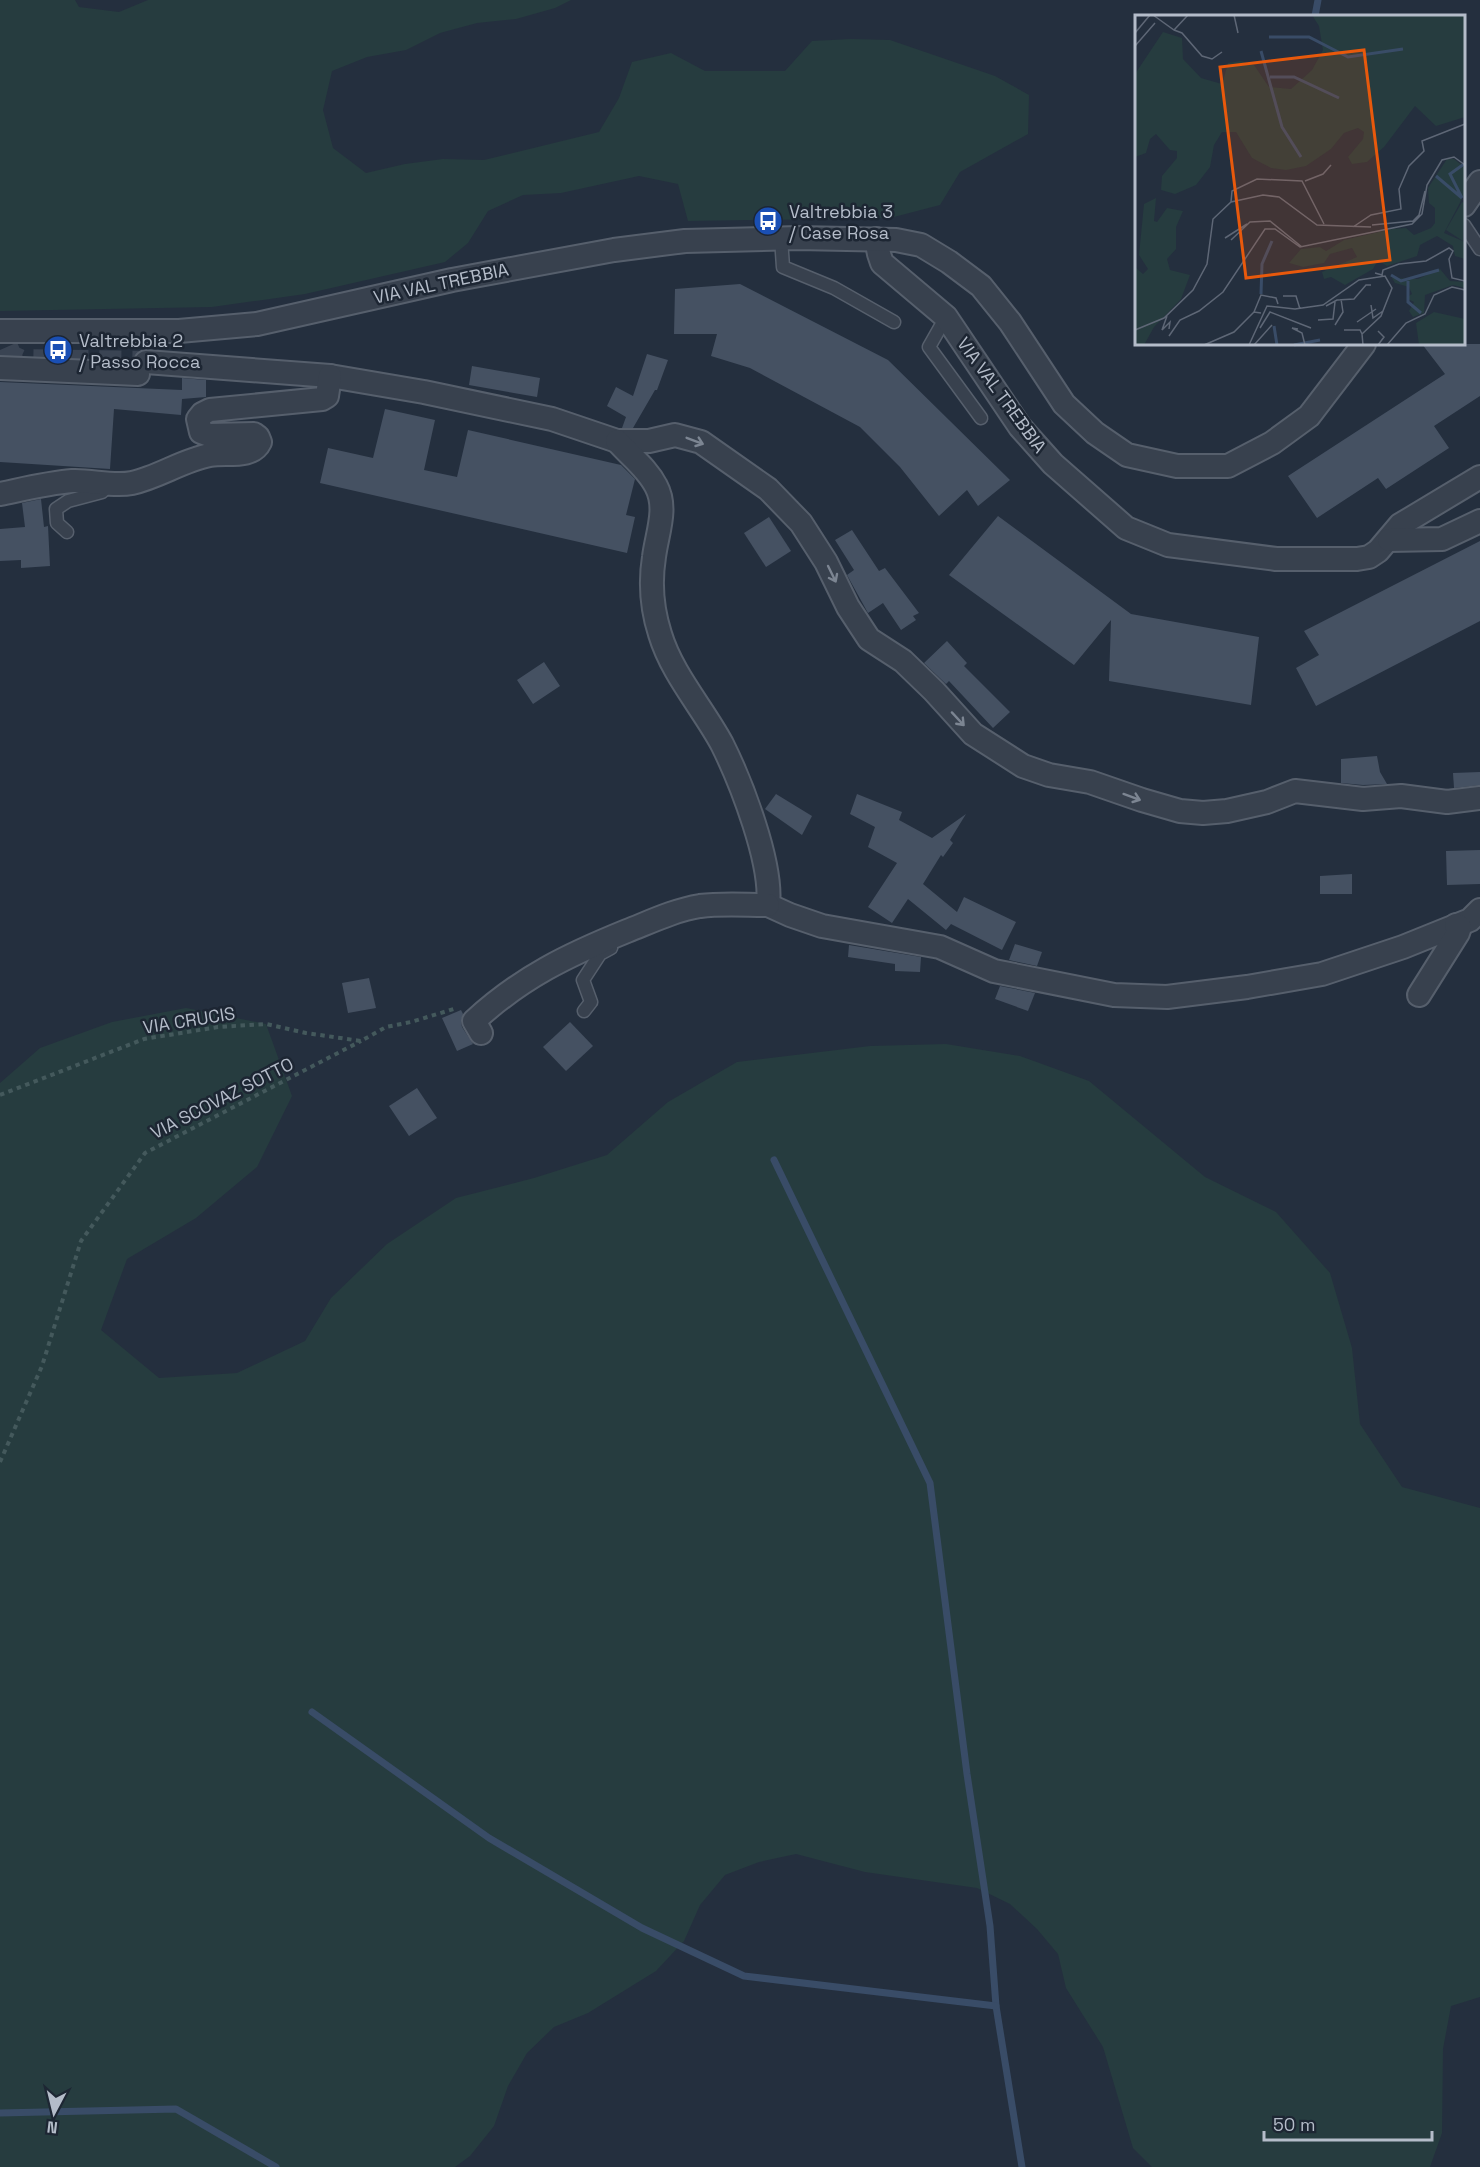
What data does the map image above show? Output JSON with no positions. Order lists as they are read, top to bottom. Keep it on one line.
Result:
{"streets":{"street":["VIA VAL TREBBIA"],"path":["VIA CRUCIS","VIA SCOVAZ SOTTO"]},"crossings":[["VIA CRUCIS","VIA SCOVAZ SOTTO"]],"places":{"bus stop":["Valtrebbia 3 / Case Rosa","Valtrebbia 2 / Passo Rocca"]},"scale_bar":"50 m","north":"bottom"}
